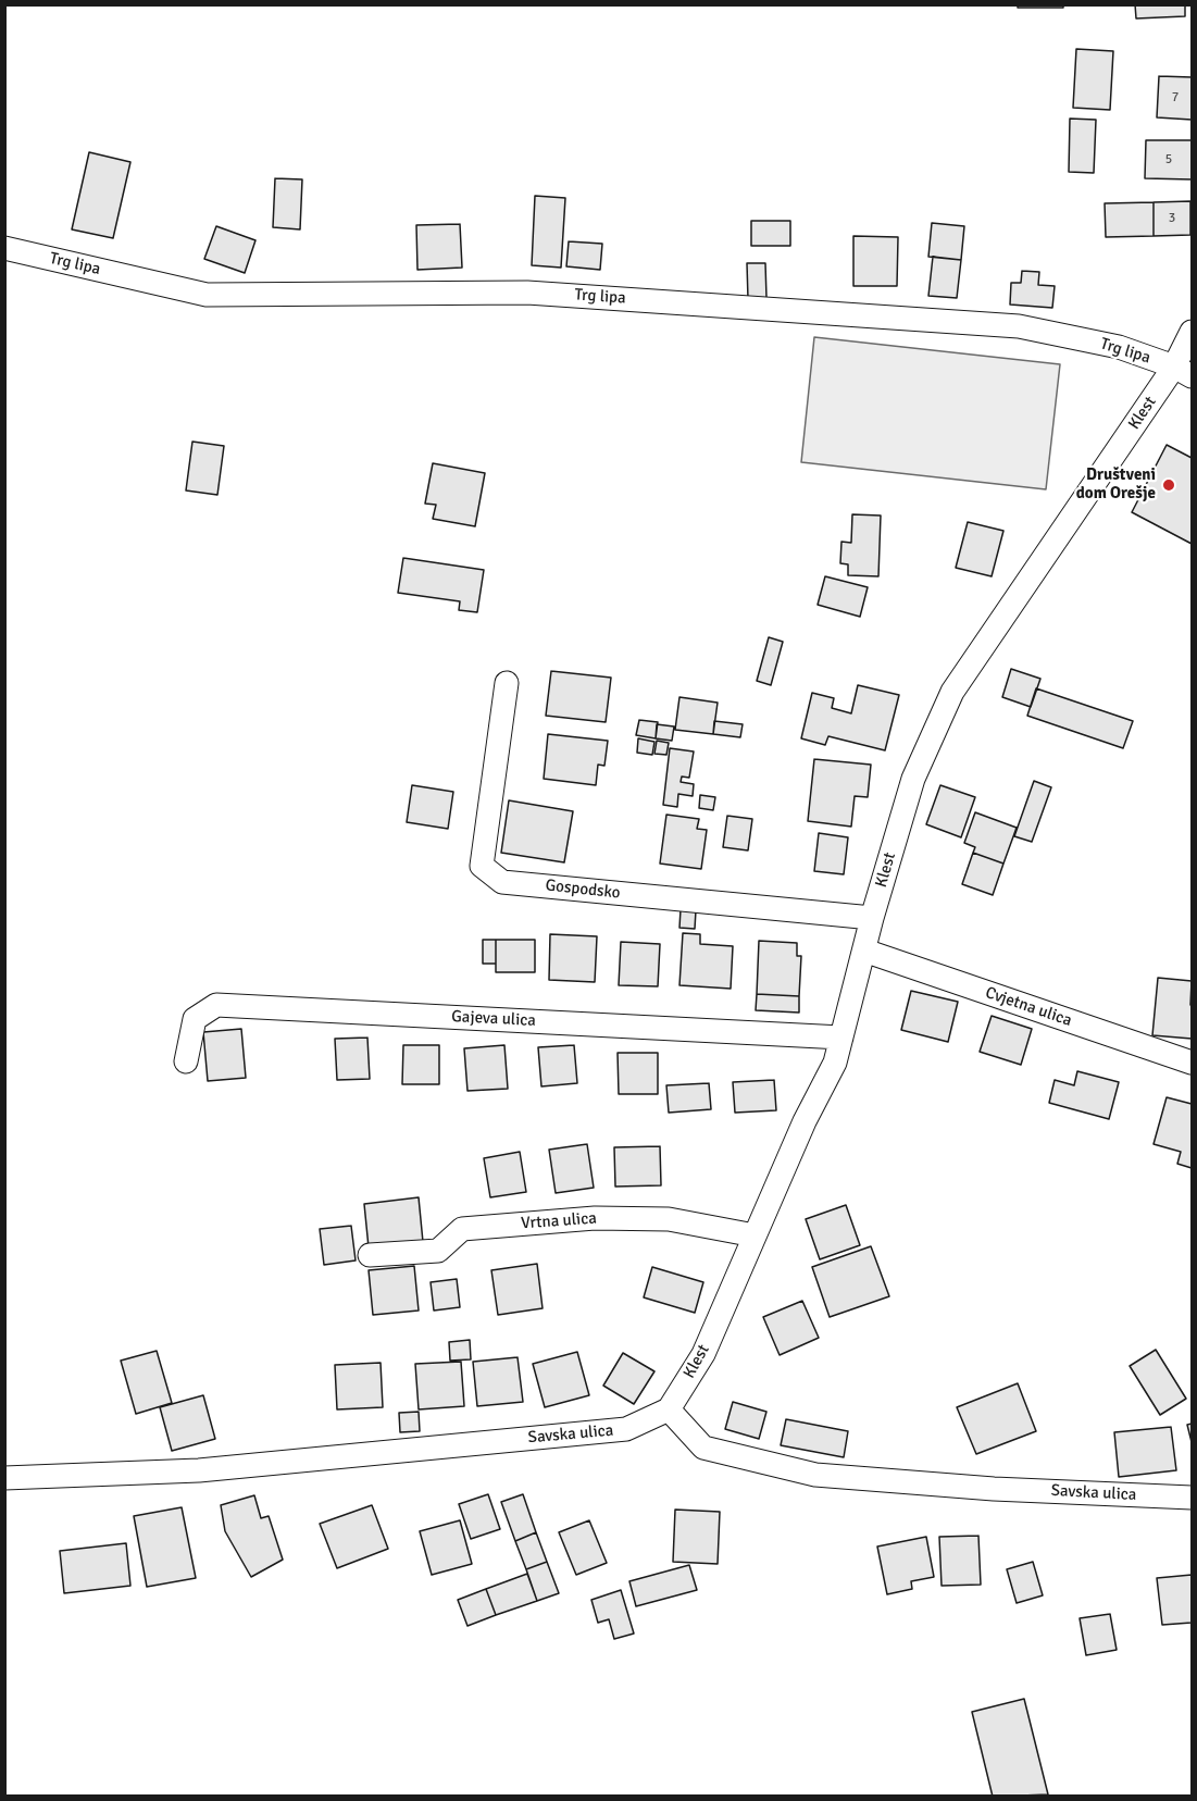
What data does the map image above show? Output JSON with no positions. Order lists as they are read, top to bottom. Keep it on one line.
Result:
{"streets":{"street":["Trg lipa","Klest","Gospodsko","Cvjetna ulica","Gajeva ulica","Vrtna ulica","Savska ulica"]},"crossings":[["Trg lipa","Klest"],["Klest","Gospodsko"],["Klest","Cvjetna ulica"],["Klest","Gajeva ulica"],["Klest","Vrtna ulica"],["Klest","Savska ulica"]],"places":["Društveni dom Orešje"],"house_numbers":["7","5","3"]}
